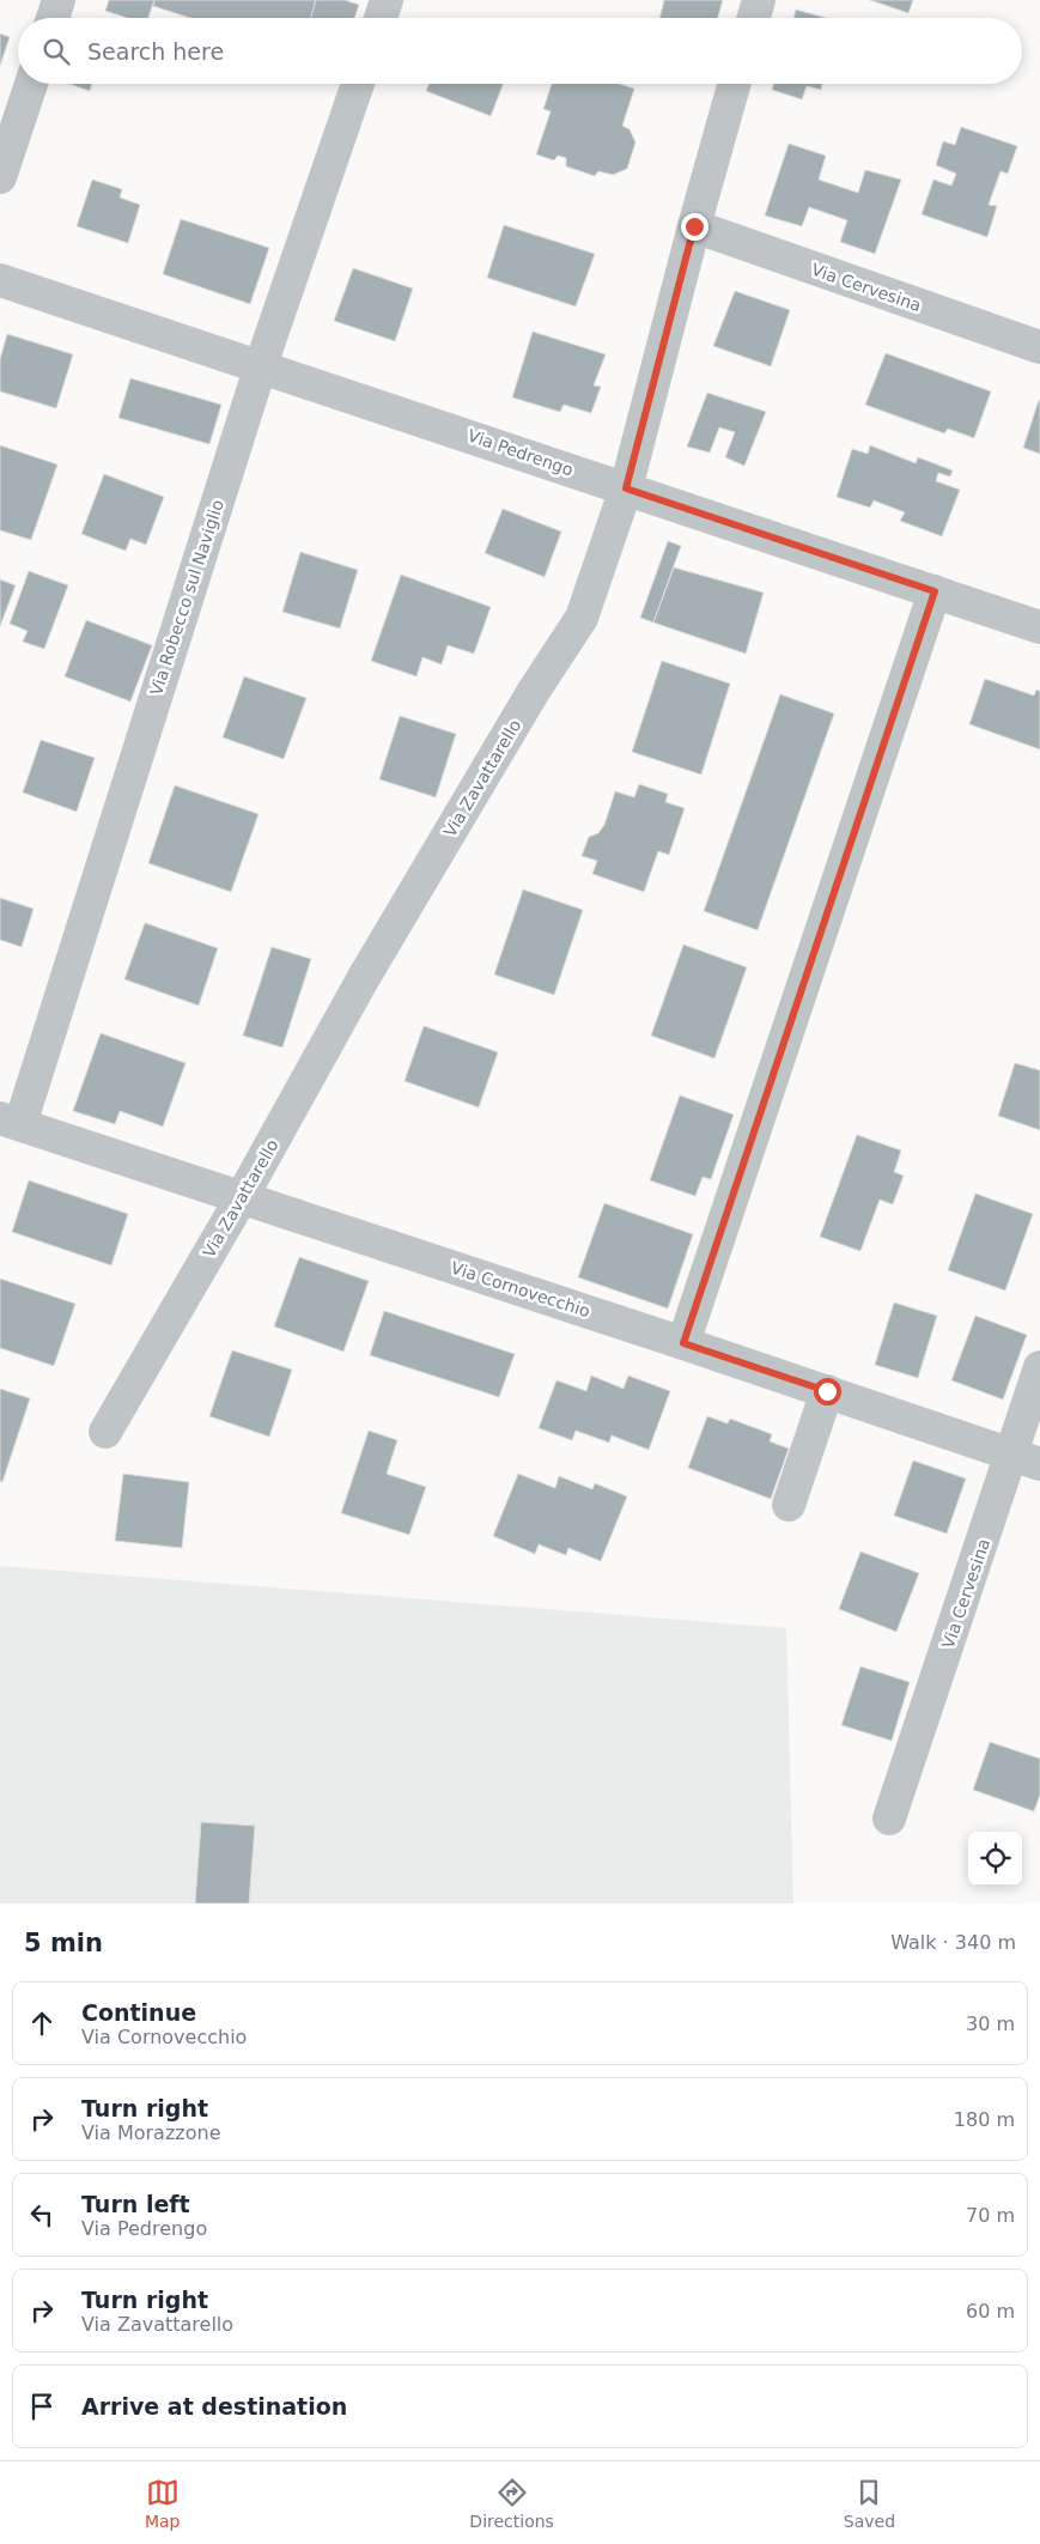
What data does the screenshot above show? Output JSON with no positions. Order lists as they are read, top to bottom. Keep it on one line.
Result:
{"streets":{"street":["Via Cervesina","Via Pedrengo","Via Robecco sul Naviglio","Via Zavattarello","Via Cornovecchio"]},"crossings":[["Via Cervesina","Via Zavattarello"],["Via Cervesina","Via Cornovecchio"],["Via Pedrengo","Via Robecco sul Naviglio"],["Via Pedrengo","Via Zavattarello"],["Via Robecco sul Naviglio","Via Cornovecchio"],["Via Zavattarello","Via Cornovecchio"]],"page":{"search":"Search here","heading":["5 min","Walk · 340 m"],"list":[["Continue","Via Cornovecchio","30 m"],["Turn right","Via Morazzone","180 m"],["Turn left","Via Pedrengo","70 m"],["Turn right","Via Zavattarello","60 m"],"Arrive at destination"],"nav":["Map","Directions","Saved"]}}
